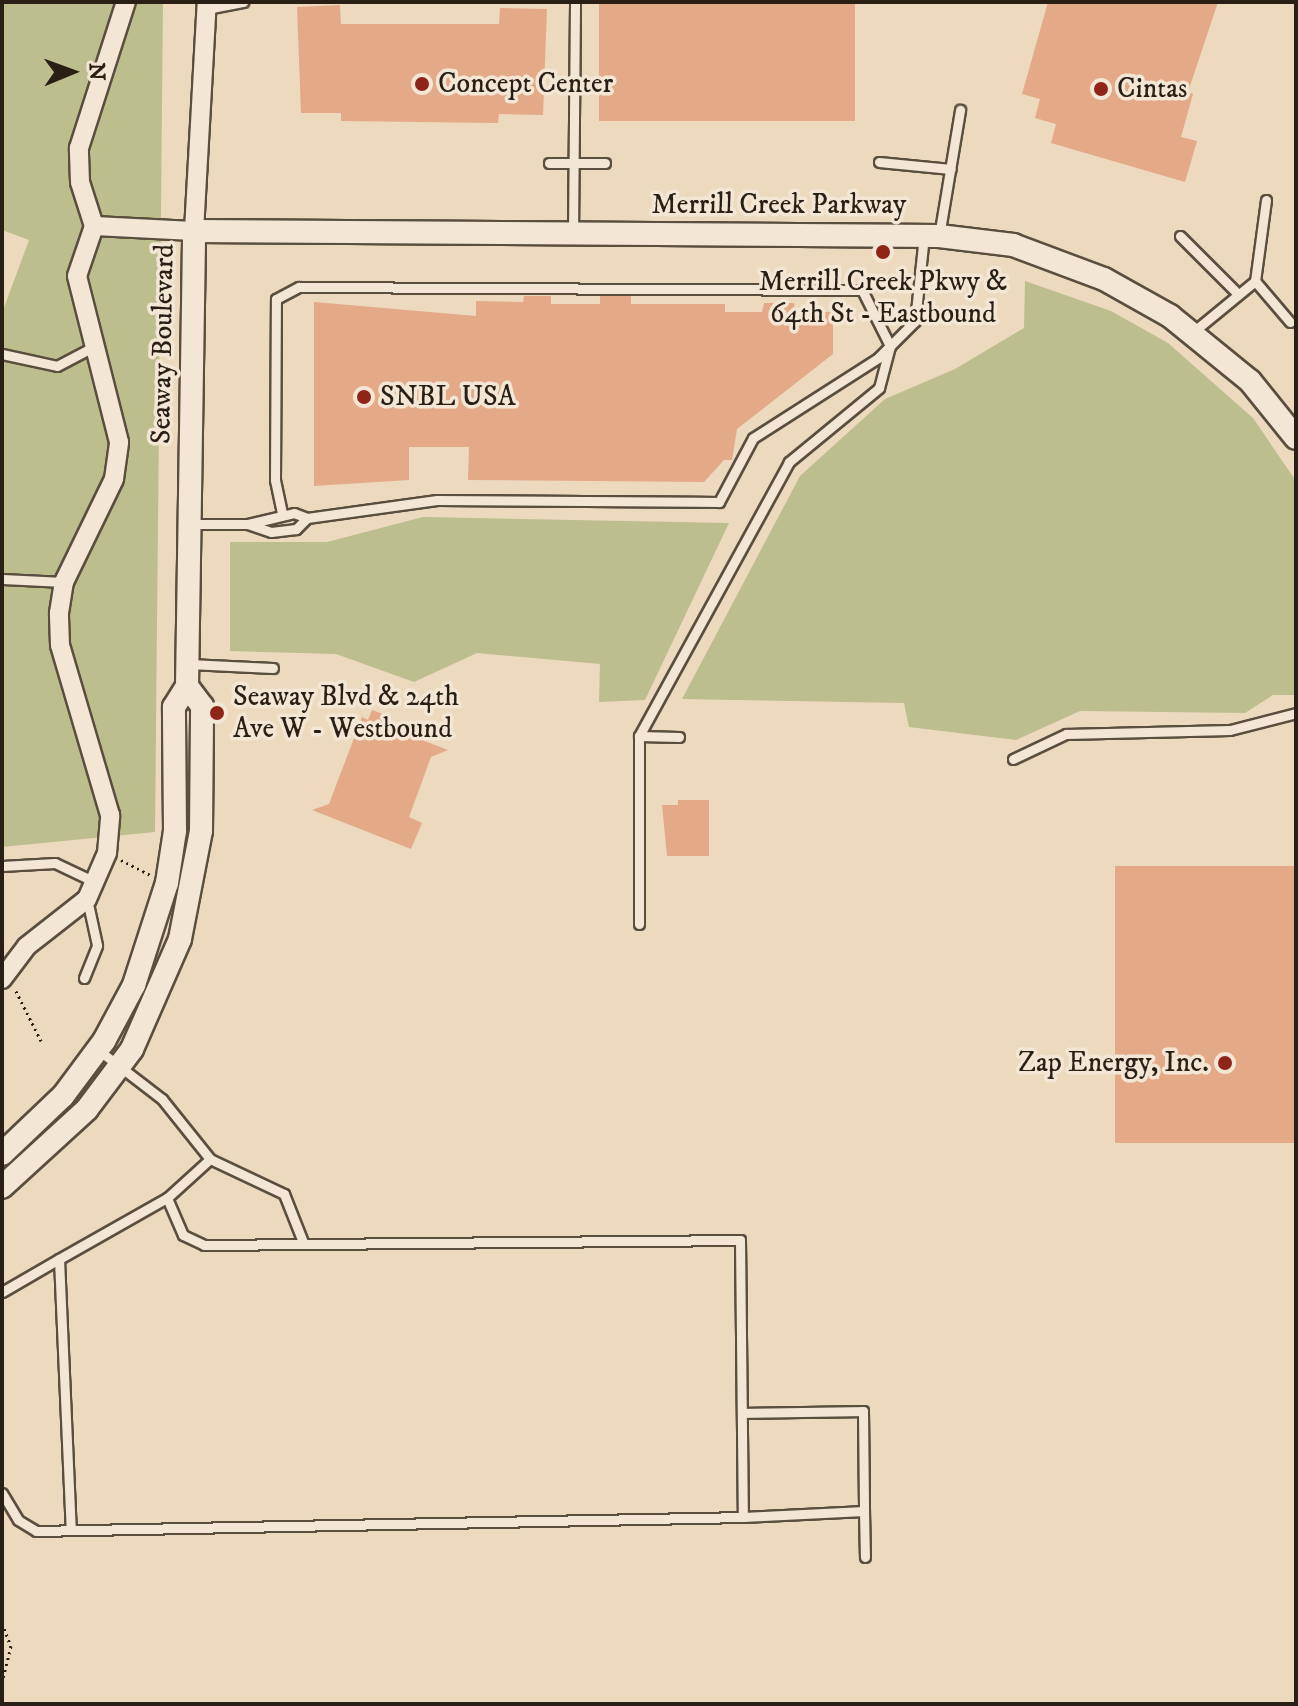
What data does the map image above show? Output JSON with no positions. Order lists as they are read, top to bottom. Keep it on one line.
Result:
{"streets":{"street":["Merrill Creek Parkway","Seaway Boulevard"]},"crossings":[["Merrill Creek Parkway","Seaway Boulevard"]],"places":["Concept Center","Cintas","Merrill Creek Pkwy & 64th St - Eastbound","SNBL USA","Seaway Blvd & 24th Ave W - Westbound","Zap Energy, Inc."],"north":"right"}
